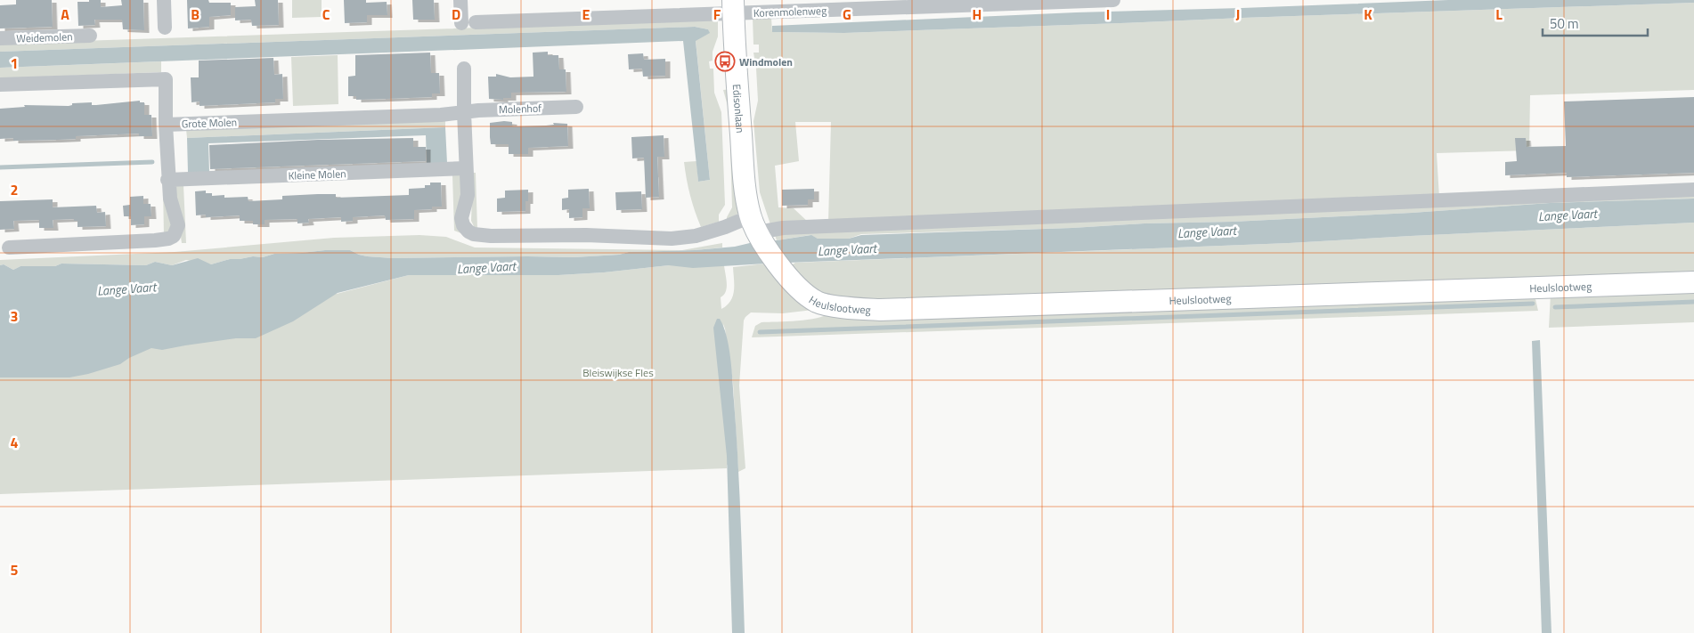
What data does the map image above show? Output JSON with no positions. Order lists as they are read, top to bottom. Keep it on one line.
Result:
{"streets":{"street":["Korenmolenweg","Weidemolen","Molenhof","Edisonlaan","Grote Molen","Kleine Molen","Heulslootweg"]},"crossings":[["Korenmolenweg","Edisonlaan"],["Molenhof","Grote Molen"],["Edisonlaan","Heulslootweg"]],"water":["Lange Vaart"],"parks":["Bleiswijkse Fles"],"places":{"bus stop":["Windmolen"]},"scale_bar":"50 m","grid":{"columns":["A","B","C","D","E","F","G","H","I","J","K","L"],"rows":["1","2","3","4","5"]}}
